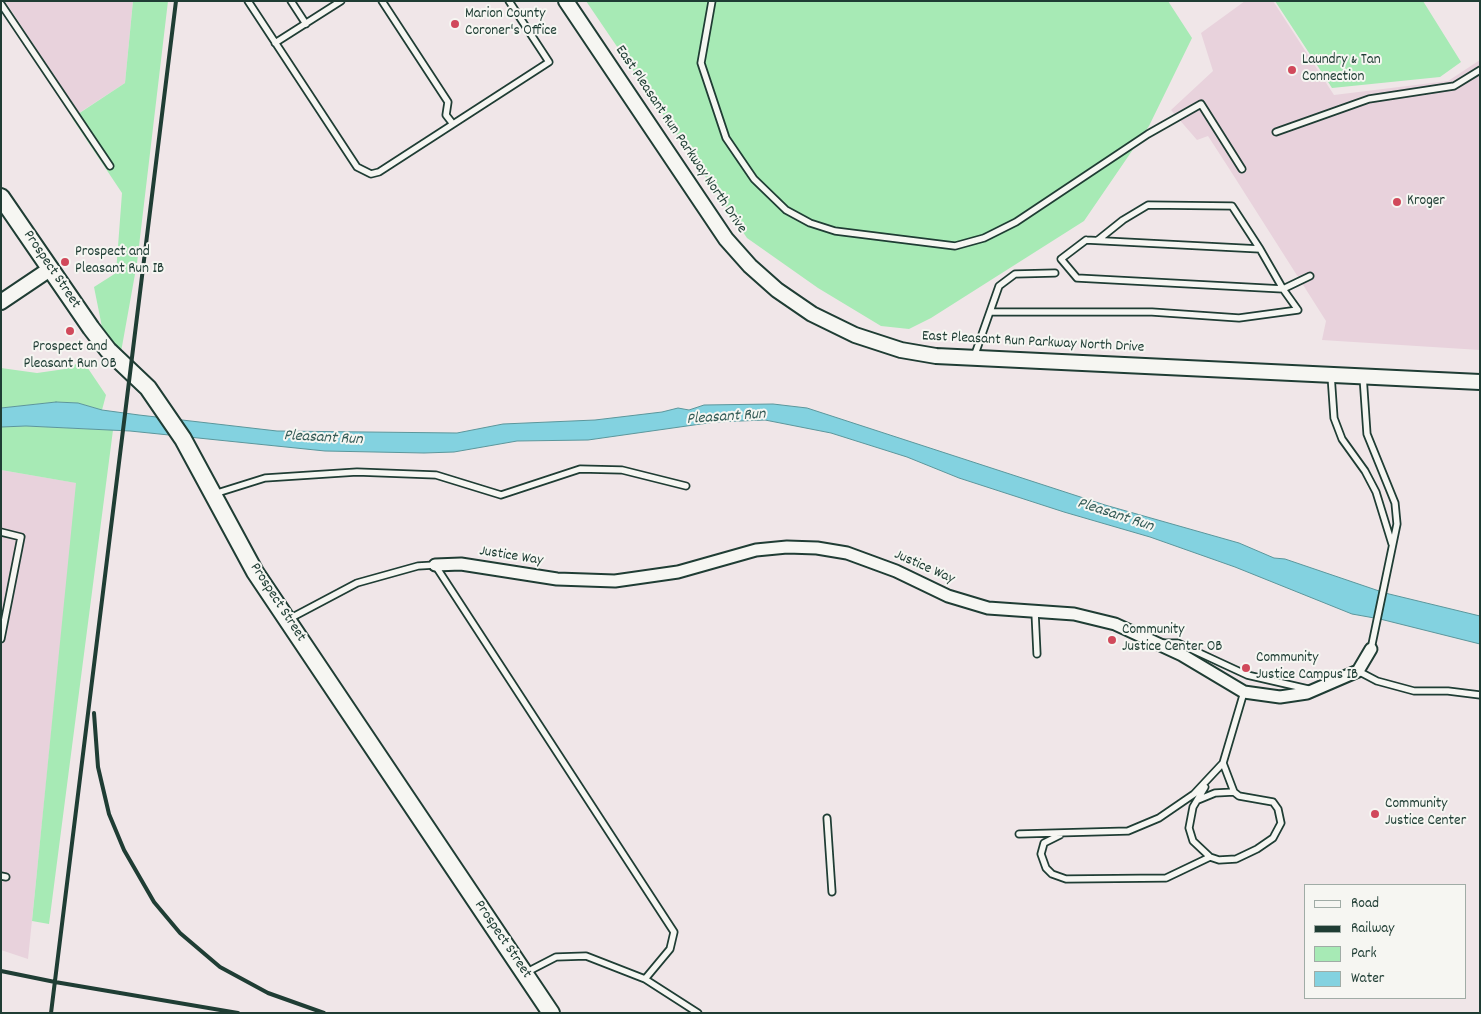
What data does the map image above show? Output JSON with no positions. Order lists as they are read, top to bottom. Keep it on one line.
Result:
{"streets":{"main road":["Prospect Street"],"street":["East Pleasant Run Parkway North Drive","Justice Way"]},"water":["Pleasant Run"],"places":["Marion County Coroner's Office","Laundry & Tan Connection","Kroger","Prospect and Pleasant Run IB","Prospect and Pleasant Run OB","Community Justice Center OB","Community Justice Campus IB","Community Justice Center"],"legend":["Road","Railway","Park","Water"]}
